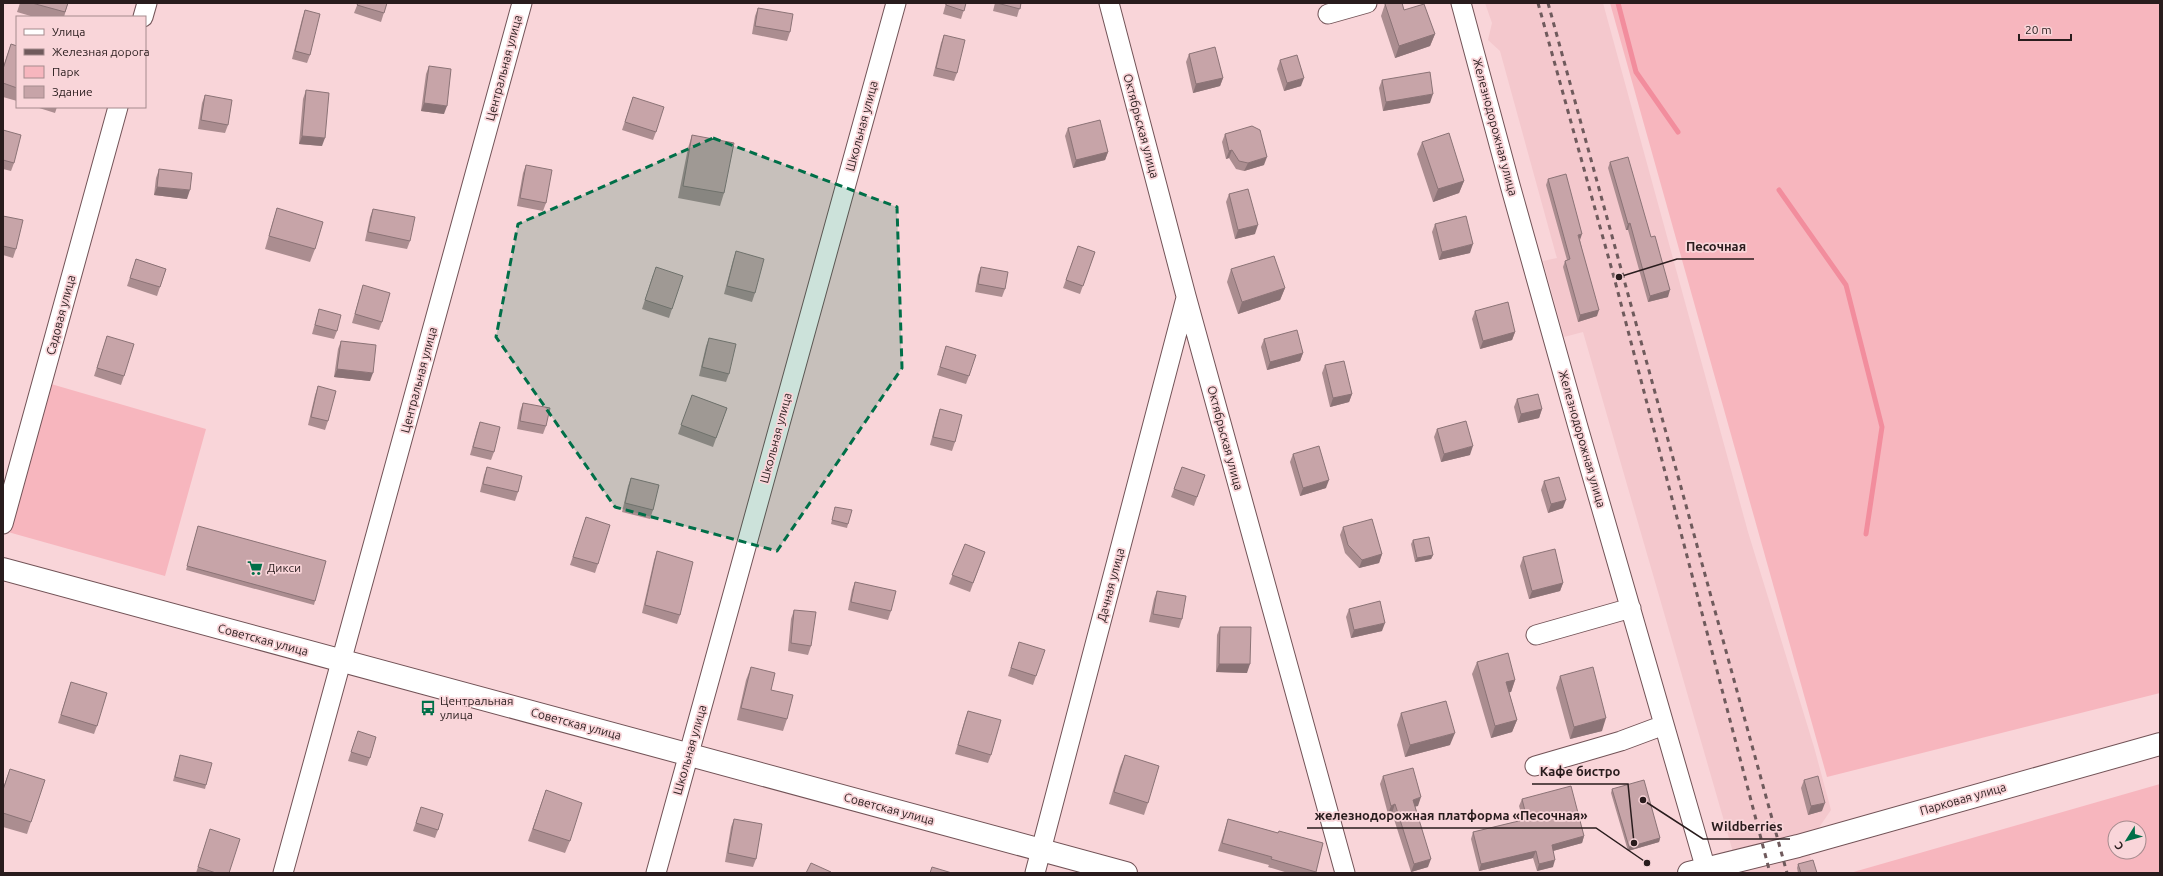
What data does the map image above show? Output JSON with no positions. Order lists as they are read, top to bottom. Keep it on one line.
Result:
{"streets":{"main road":["Советская улица","Парковая улица"],"street":["Центральная улица","Школьная улица","Октябрьская улица","Железнодорожная улица","Садовая улица","Дачная улица"]},"crossings":[["Центральная улица","Советская улица"],["Школьная улица","Советская улица"],["Октябрьская улица","Дачная улица"],["Железнодорожная улица","Парковая улица"],["Дачная улица","Советская улица"]],"places":{"other":["Песочная","Wildberries","Кафе бистро","железнодорожная платформа «Песочная»"],"supermarket":["Дикси"],"bus stop":["Центральная улица"]},"legend":["Улица","Железная дорога","Парк","Здание"],"scale_bar":"20 m","north":"bottom left"}
